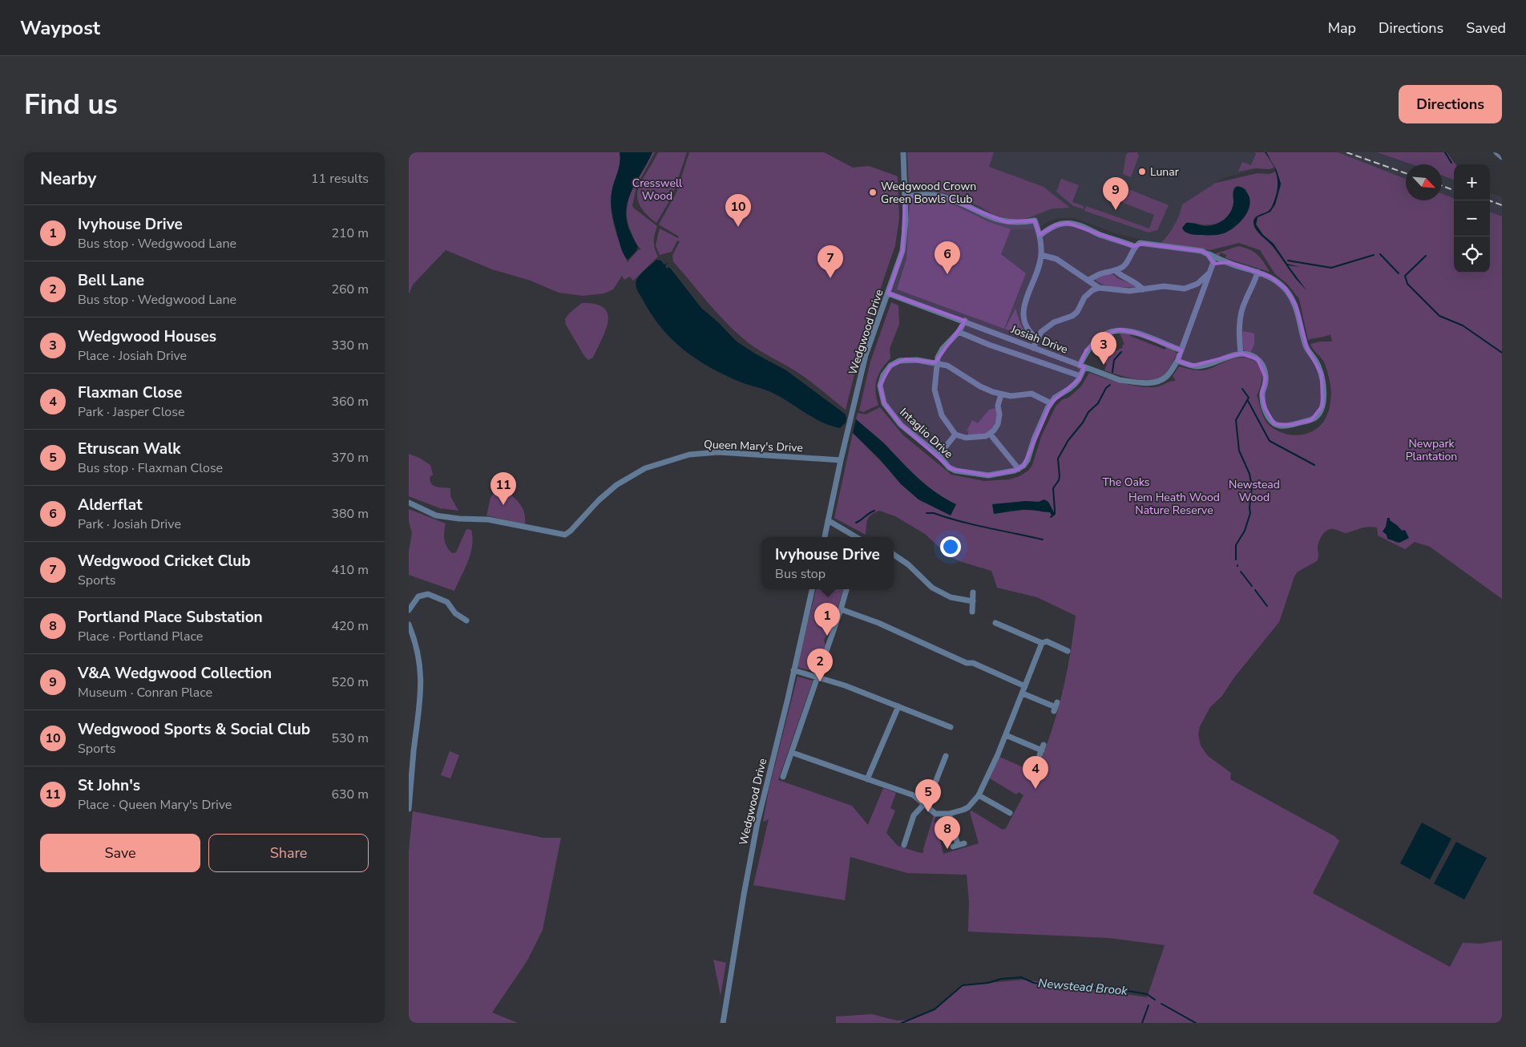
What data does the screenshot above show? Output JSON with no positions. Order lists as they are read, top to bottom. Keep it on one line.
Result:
{"streets":{"street":["Wedgwood Drive","Josiah Drive","Intaglio Drive","Queen Mary's Drive"]},"crossings":[["Wedgwood Drive","Josiah Drive"],["Wedgwood Drive","Queen Mary's Drive"]],"water":["Newstead Brook"],"parks":["Cresswell Wood","Newpark Plantation","The Oaks","Newstead Wood","Hem Heath Wood Nature Reserve"],"places":["Lunar","Wedgwood Crown Green Bowls Club"],"north":"bottom right","page":{"header":"Waypost","nav":["Map","Directions","Saved"],"buttons":["Directions",["Save","Share"]],"title":"Find us","heading":["Nearby","11 results"],"map_buttons":["+","−"],"pins":["9","10","6","7","3","11","1","2","4","5","8"],"list":[{"mark":"1","name":"Ivyhouse Drive","note":"Bus stop · Wedgwood Lane","value":"210 m"},{"mark":"2","name":"Bell Lane","note":"Bus stop · Wedgwood Lane","value":"260 m"},{"mark":"3","name":"Wedgwood Houses","note":"Place · Josiah Drive","value":"330 m"},{"mark":"4","name":"Flaxman Close","note":"Park · Jasper Close","value":"360 m"},{"mark":"5","name":"Etruscan Walk","note":"Bus stop · Flaxman Close","value":"370 m"},{"mark":"6","name":"Alderflat","note":"Park · Josiah Drive","value":"380 m"},{"mark":"7","name":"Wedgwood Cricket Club","note":"Sports","value":"410 m"},{"mark":"8","name":"Portland Place Substation","note":"Place · Portland Place","value":"420 m"},{"mark":"9","name":"V&A Wedgwood Collection","note":"Museum · Conran Place","value":"520 m"},{"mark":"10","name":"Wedgwood Sports & Social Club","note":"Sports","value":"530 m"},{"mark":"11","name":"St John's","note":"Place · Queen Mary's Drive","value":"630 m"}],"popup":["Ivyhouse Drive","Bus stop"]}}
